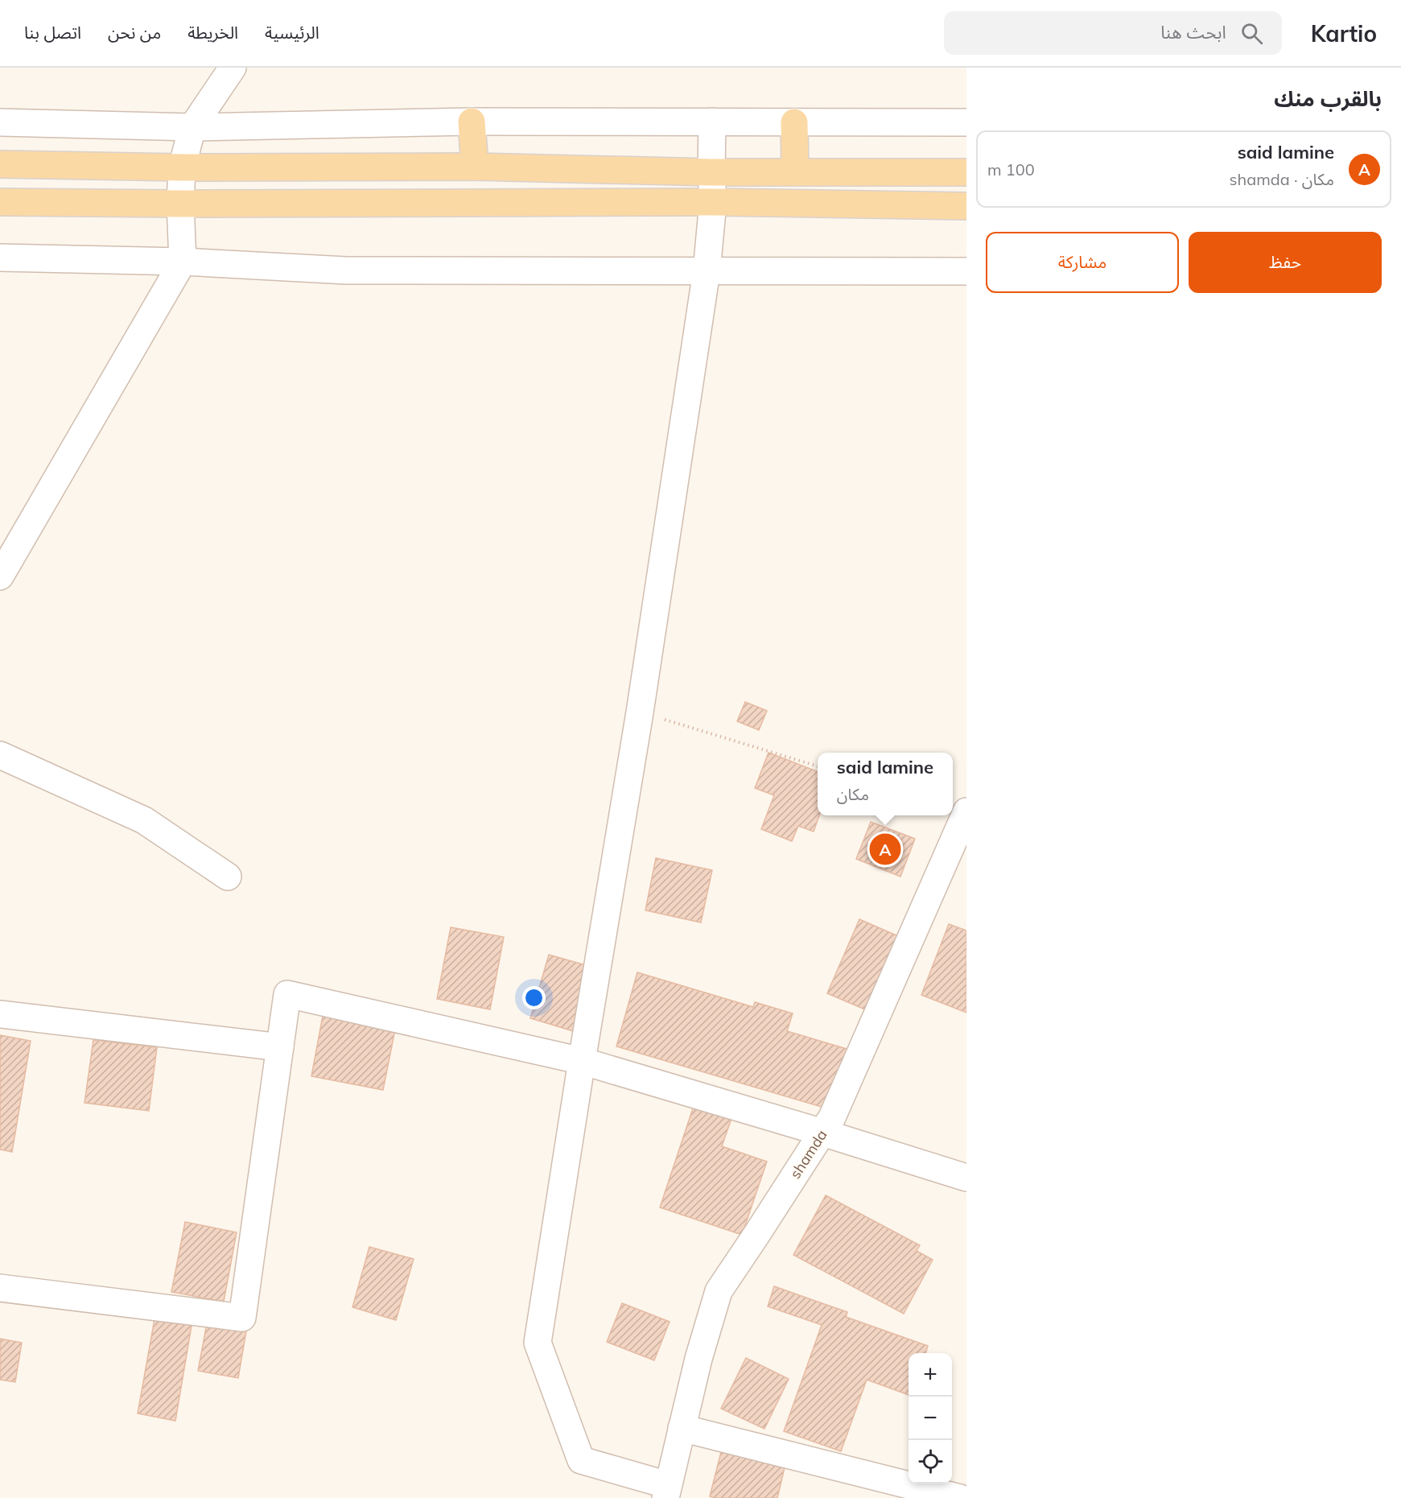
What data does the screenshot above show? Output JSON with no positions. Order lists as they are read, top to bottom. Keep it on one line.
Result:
{"streets":{"street":["shamda"]},"page":{"header":"Kartio","search":"ابحث هنا","nav":["الرئيسية","الخريطة","من نحن","اتصل بنا"],"heading":"بالقرب منك","list":[{"mark":"A","name":"said lamine","note":"مكان · shamda","value":"100 m"}],"buttons":["حفظ","مشاركة"],"popup":["said lamine","مكان"],"pins":"A","map_buttons":["+","−"]}}
